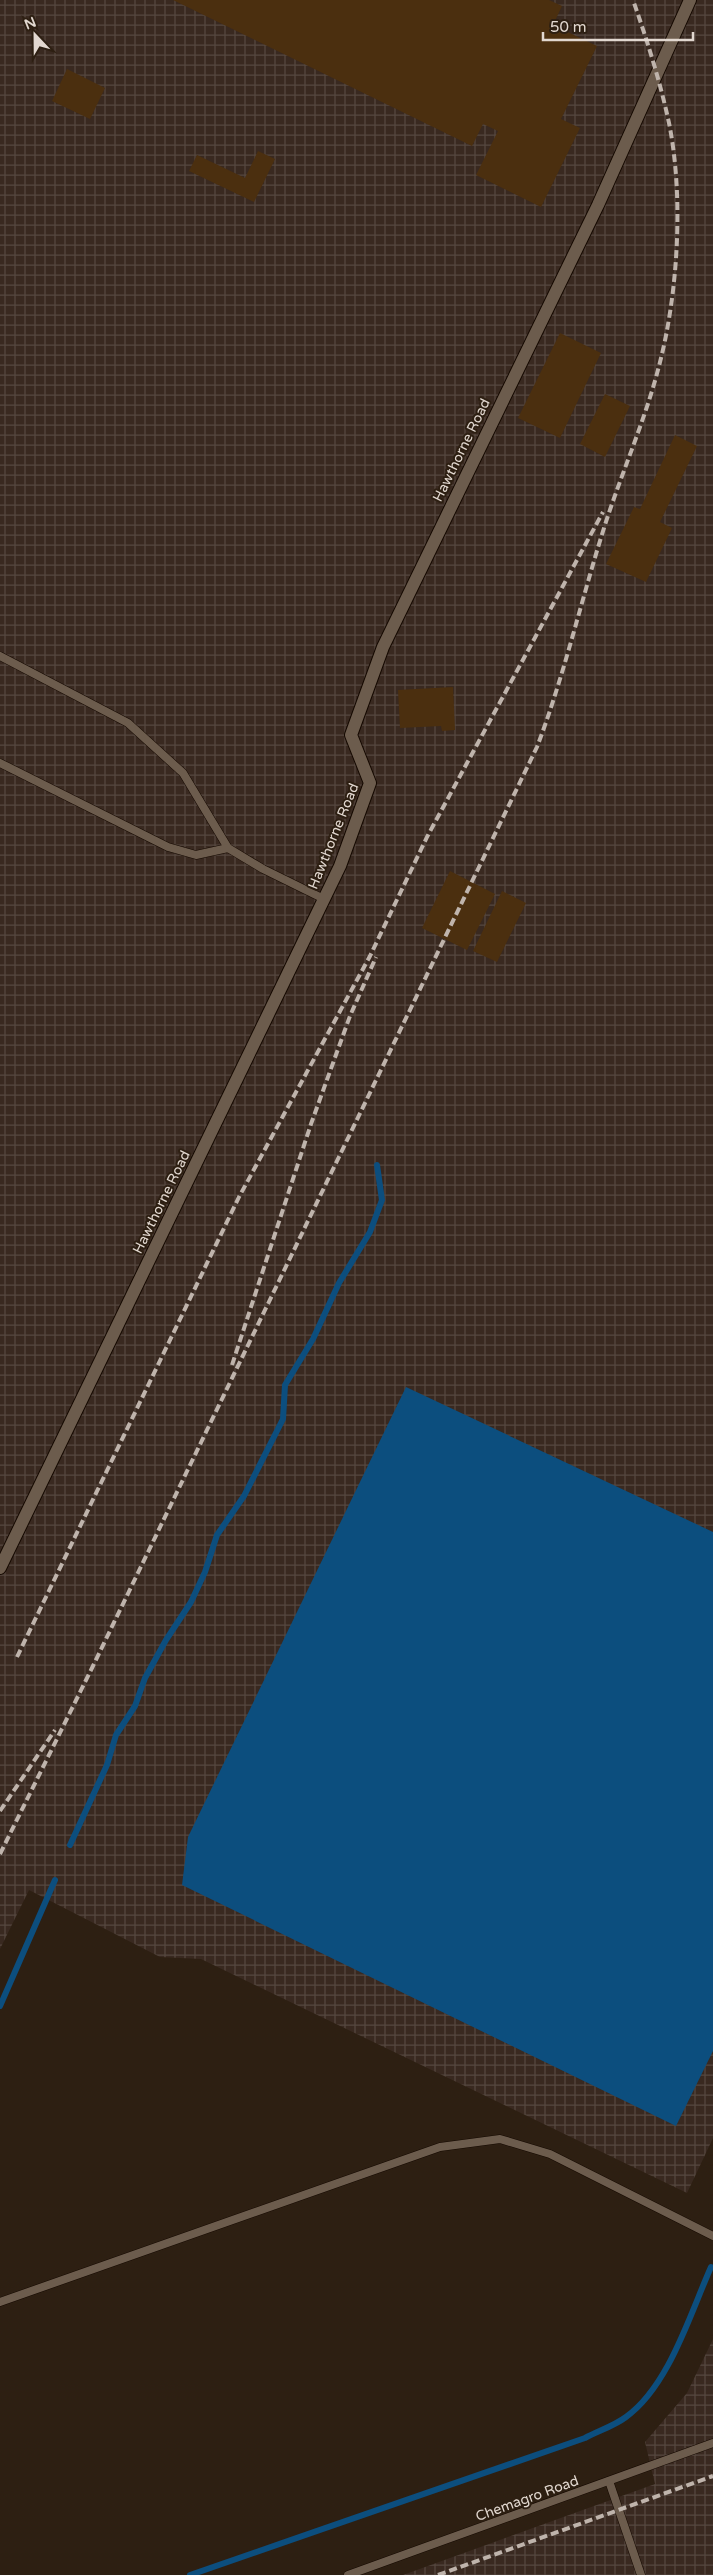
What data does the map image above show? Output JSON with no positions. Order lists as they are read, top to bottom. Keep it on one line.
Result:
{"streets":{"street":["Hawthorne Road"],"lane":["Chemagro Road"]},"scale_bar":"50 m","north":"top"}
